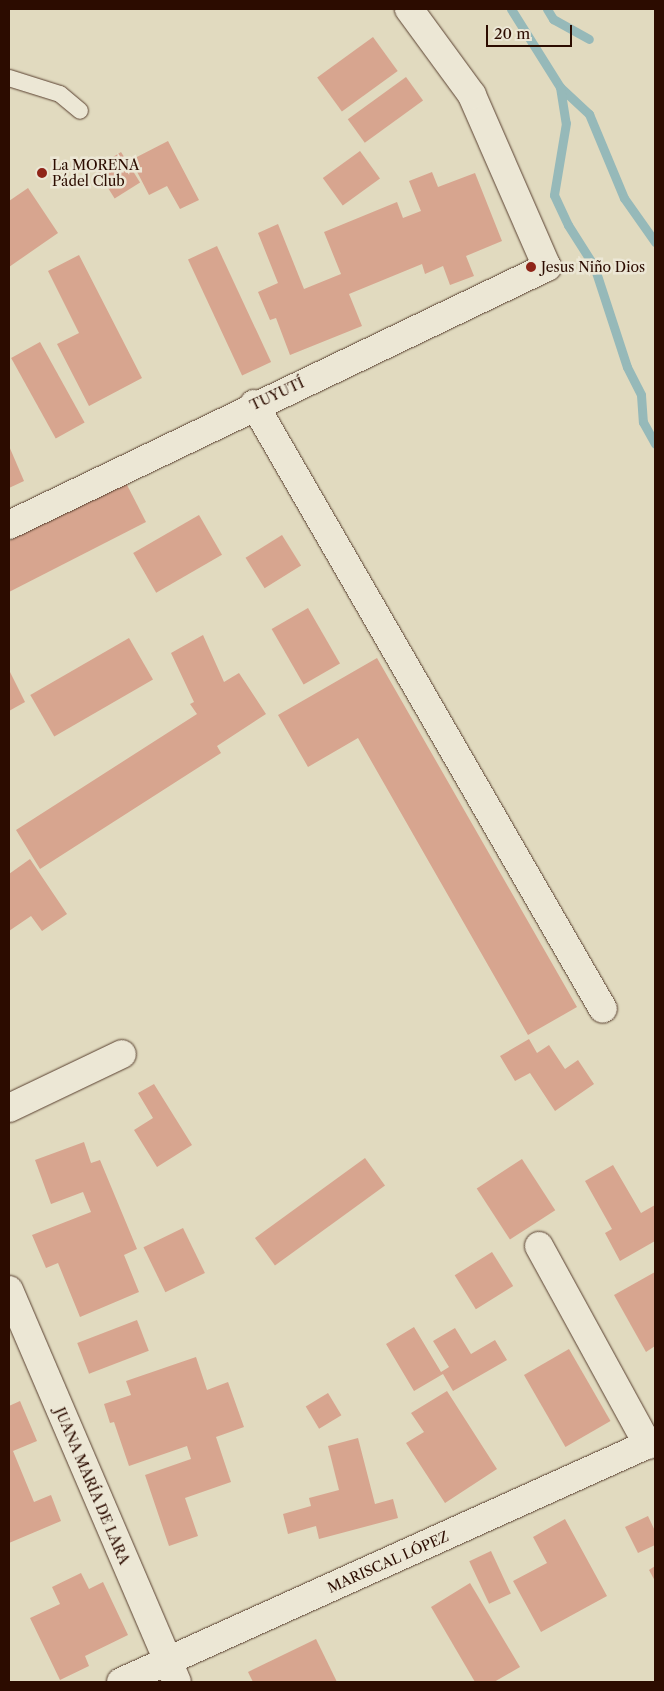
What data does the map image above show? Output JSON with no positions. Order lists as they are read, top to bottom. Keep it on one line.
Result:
{"streets":{"street":["TUYUTÍ","JUANA MARÍA DE LARA","MARISCAL LÓPEZ"]},"crossings":[["JUANA MARÍA DE LARA","MARISCAL LÓPEZ"]],"places":["La MORENA Pádel Club","Jesus Niño Dios"],"scale_bar":"20 m"}
